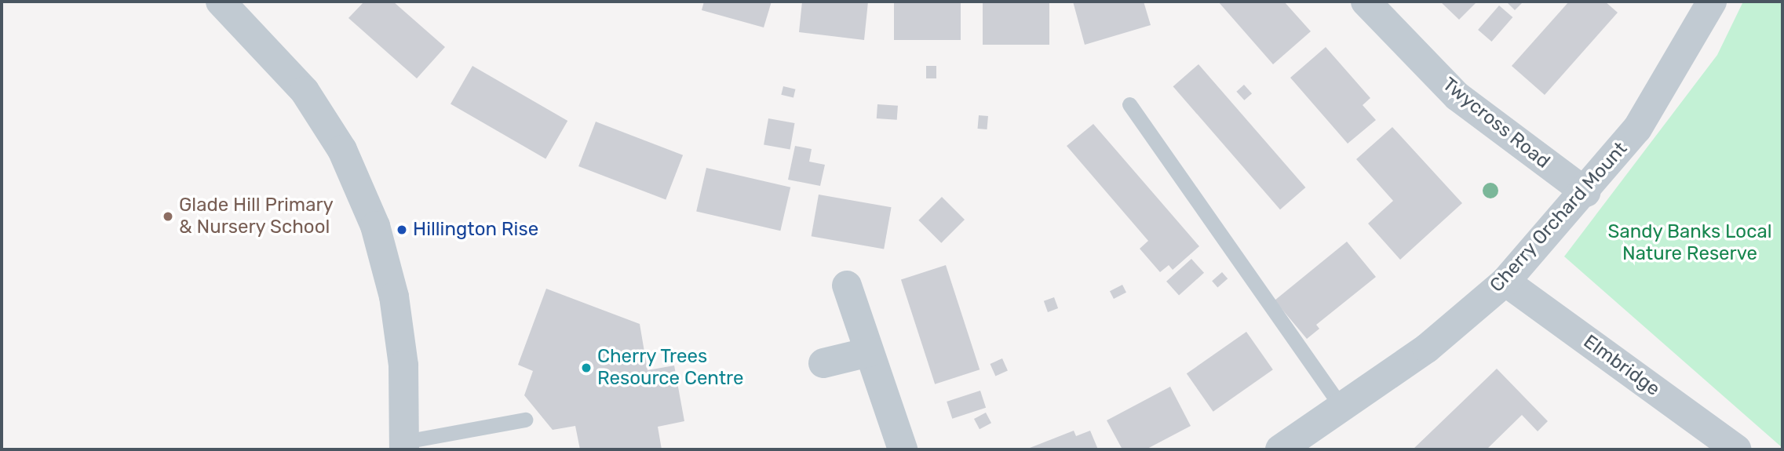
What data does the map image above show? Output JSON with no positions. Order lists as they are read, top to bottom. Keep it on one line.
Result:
{"streets":{"street":["Twycross Road","Cherry Orchard Mount","Elmbridge"]},"crossings":[["Twycross Road","Cherry Orchard Mount"],["Cherry Orchard Mount","Elmbridge"]],"parks":["Sandy Banks Local Nature Reserve"],"places":["Glade Hill Primary & Nursery School","Hillington Rise","Cherry Trees Resource Centre"]}
